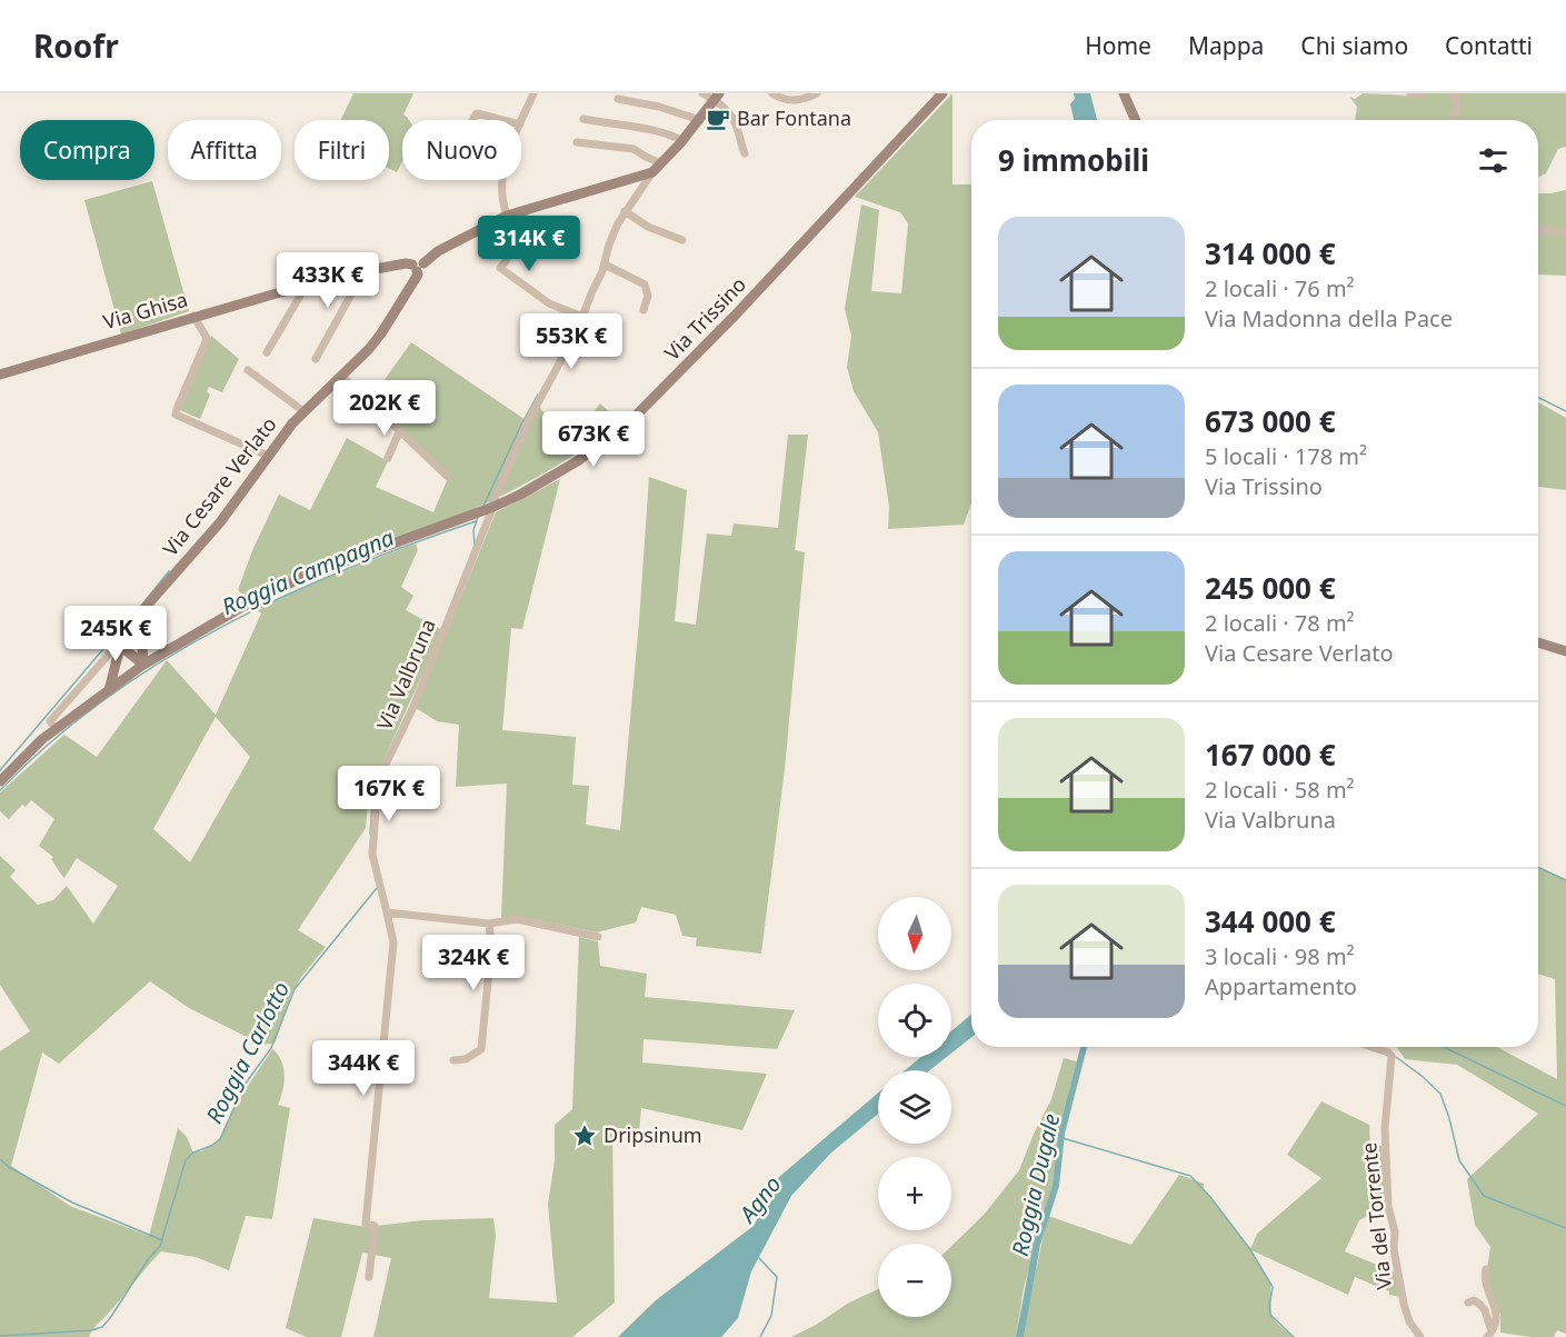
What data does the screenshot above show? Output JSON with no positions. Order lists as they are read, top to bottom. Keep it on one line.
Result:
{"streets":{"street":["Via Ghisa","Via Trissino","Via Cesare Verlato","Via Valbruna","Via del Torrente"]},"crossings":[["Via Ghisa","Via Cesare Verlato"],["Via Trissino","Via Valbruna"]],"water":["Roggia Campagna","Roggia Carlotto","Roggia Dugale","Agno"],"places":{"cafe":["Bar Fontana"],"place":["Dripsinum"]},"north":"bottom","page":{"header":"Roofr","nav":["Home","Mappa","Chi siamo","Contatti"],"chip":["Compra","Affitta","Filtri","Nuovo"],"heading":"9 immobili","list":[{"name":"314 000 €","note":"2 locali · 76 m² · Via Madonna della Pace"},{"name":"673 000 €","note":"5 locali · 178 m² · Via Trissino"},{"name":"245 000 €","note":"2 locali · 78 m² · Via Cesare Verlato"},{"name":"167 000 €","note":"2 locali · 58 m² · Via Valbruna"},{"name":"344 000 €","note":"3 locali · 98 m² · Appartamento"}],"price":["314K €","433K €","553K €","202K €","673K €","245K €","167K €","324K €","344K €"],"map_buttons":["+","−"]}}
